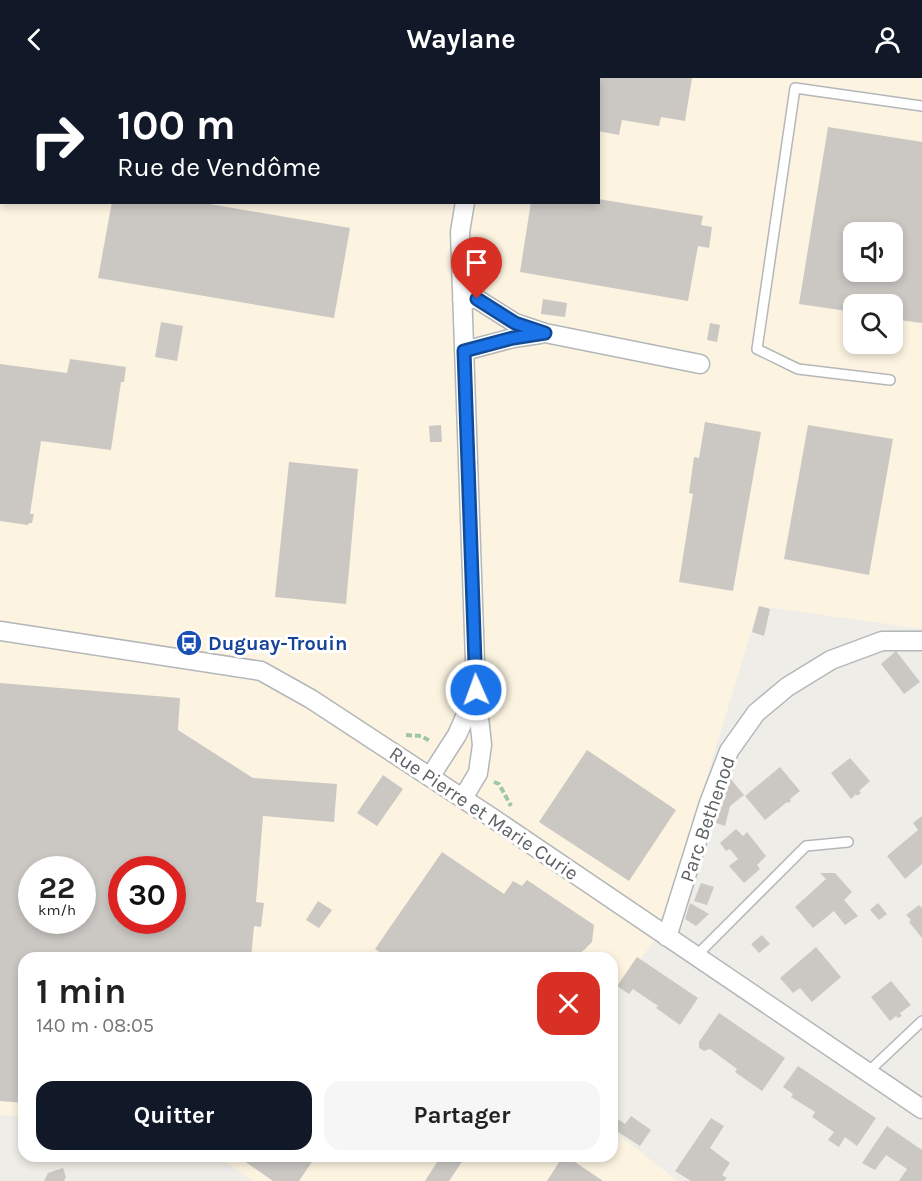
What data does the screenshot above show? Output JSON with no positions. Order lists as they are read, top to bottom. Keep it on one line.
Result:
{"streets":{"street":["Rue Pierre et Marie Curie","Parc Bethenod"]},"crossings":[["Rue Pierre et Marie Curie","Parc Bethenod"]],"places":{"bus stop":["Duguay-Trouin"]},"page":{"header":"Waylane","turn":["100 m","Rue de Vendôme"],"speed":"22 km/h","limit":"30","heading":["1 min","140 m · 08:05"],"buttons":["Quitter","Partager"]}}
